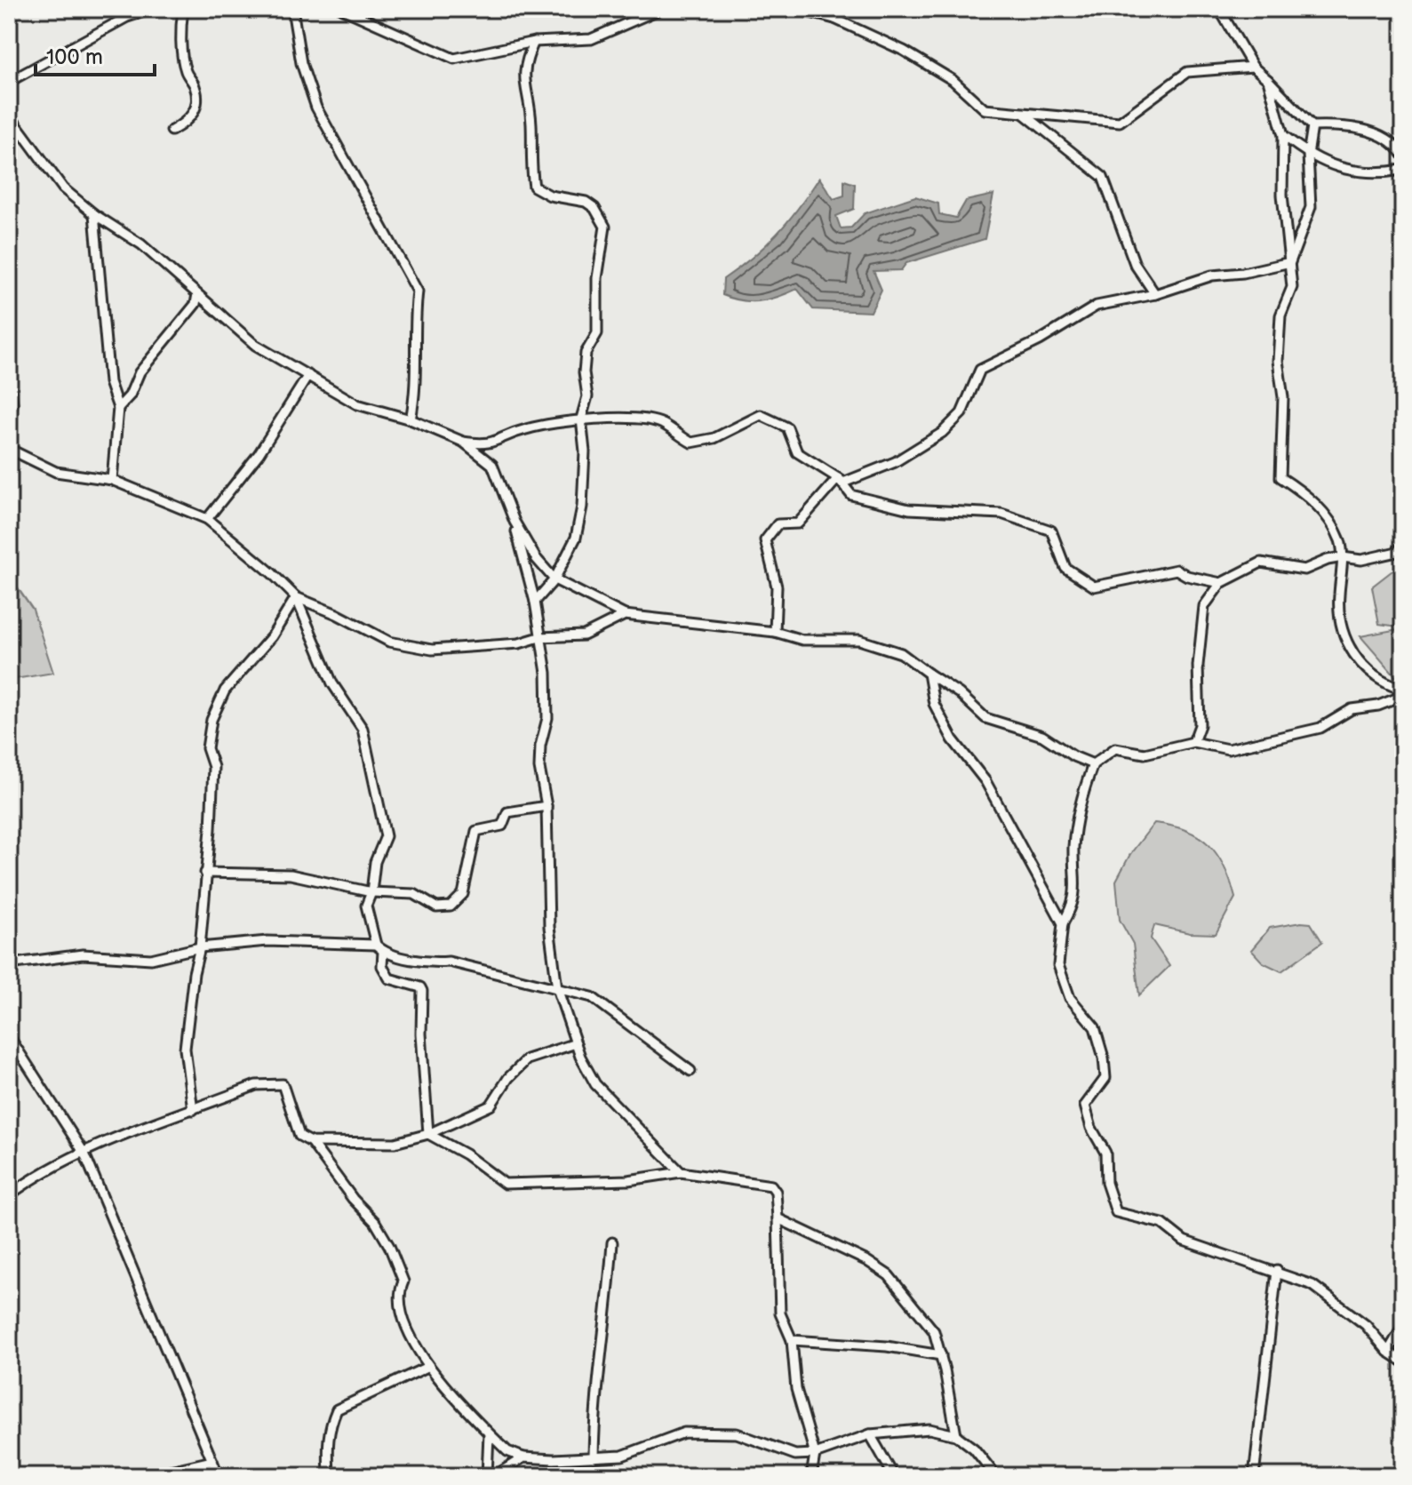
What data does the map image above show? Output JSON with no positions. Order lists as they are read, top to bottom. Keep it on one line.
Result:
{"scale_bar":"100 m"}
